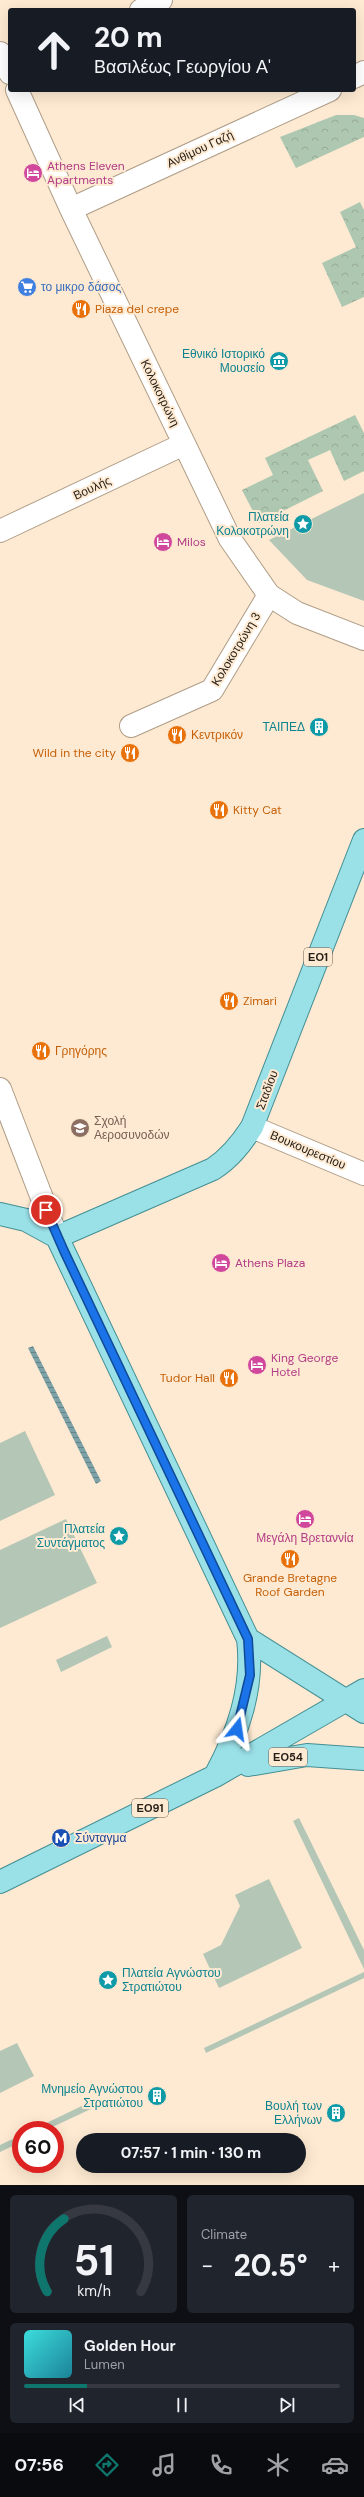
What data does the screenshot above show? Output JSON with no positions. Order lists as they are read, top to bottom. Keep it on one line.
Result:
{"streets":{"main road":["ΕΟ1","Σταδίου","ΕΟ54","ΕΟ91"],"street":["Ανθίμου Γαζή","Κολοκοτρώνη","Βουλής","Κολοκοτρώνη 3","Βουκουρεστίου"]},"crossings":[["Ανθίμου Γαζή","Κολοκοτρώνη"],["Κολοκοτρώνη","Βουλής"],["Κολοκοτρώνη","Κολοκοτρώνη 3"],["Σταδίου","Βουκουρεστίου"],["ΕΟ54","ΕΟ91"]],"places":{"hotel":["Athens Eleven Apartments","Milos","Athens Plaza","King George Hotel","Μεγάλη Βρεταννία"],"supermarket":["το μικρο δάσος"],"restaurant":["Piaza del crepe","Κεντρικόν","Wild in the city","Kitty Cat","Zimari","Γρηγόρης","Tudor Hall","Grande Bretagne Roof Garden"],"museum":["Εθνικό Ιστορικό Μουσείο"],"place":["Πλατεία Κολοκοτρώνη","Πλατεία Συντάγματος","Πλατεία Αγνώστου Στρατιώτου"],"building":["ΤΑΙΠΕΔ","Μνημείο Αγνώστου Στρατιώτου","Βουλή των Ελλήνων"],"school or university":["Σχολή Αεροσυνοδών"],"metro station":["Σύνταγμα"]},"page":{"turn":["20 m","Βασιλέως Γεωργίου Α'"],"limit":"60","trip":"07:57 · 1 min · 130 m","tile":"Climate","heat":["−","20.5°","+"],"song":["Golden Hour","Lumen"],"tabs":"07:56","gauge":["51","km/h"]}}
